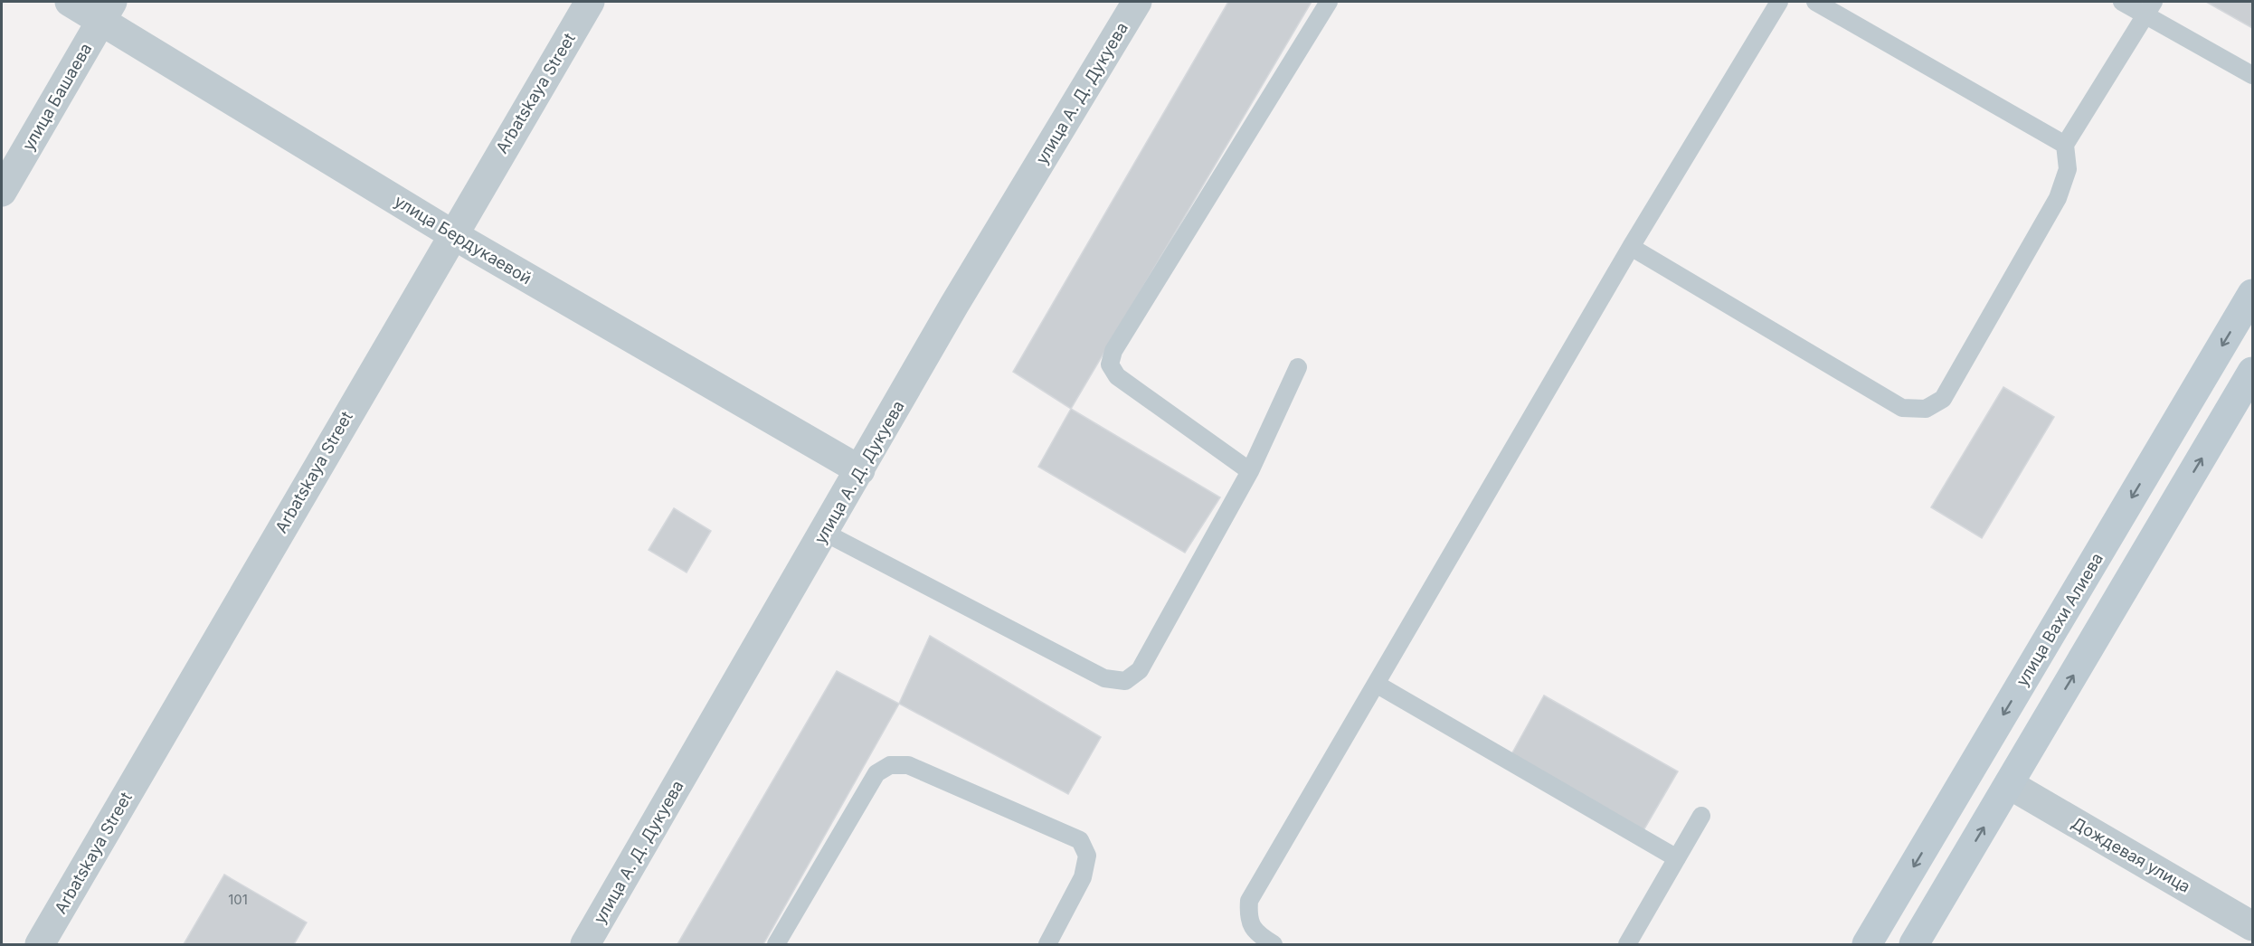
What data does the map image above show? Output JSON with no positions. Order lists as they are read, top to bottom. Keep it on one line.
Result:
{"streets":{"main road":["улица Вахи Алиева"],"street":["Arbatskaya Street","улица А. Д. Дукуева","улица Башаева","улица Бердукаевой","Дождевая улица"]},"crossings":[["Arbatskaya Street","улица Бердукаевой"],["улица А. Д. Дукуева","улица Бердукаевой"],["улица Башаева","улица Бердукаевой"]],"house_numbers":["101"]}
